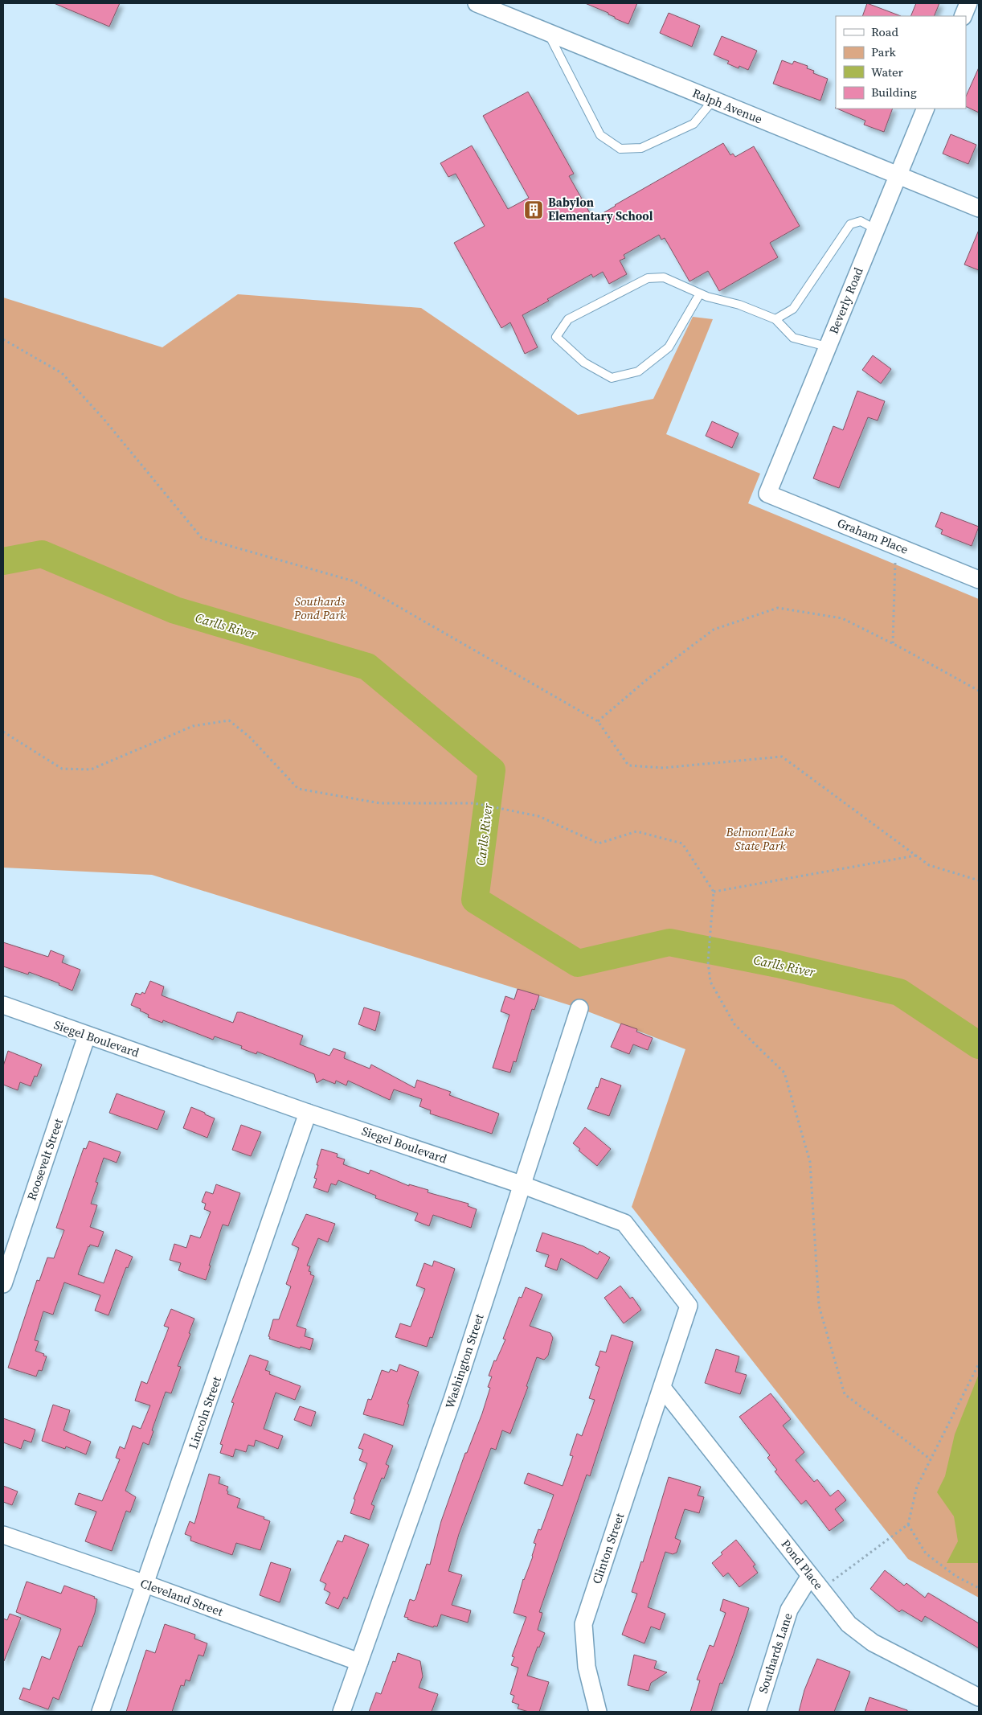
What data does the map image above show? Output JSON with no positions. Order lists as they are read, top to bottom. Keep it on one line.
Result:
{"streets":{"street":["Ralph Avenue","Beverly Road","Graham Place","Siegel Boulevard","Roosevelt Street","Washington Street","Lincoln Street","Clinton Street","Pond Place","Cleveland Street","Southards Lane"]},"crossings":[["Ralph Avenue","Beverly Road"],["Beverly Road","Graham Place"],["Siegel Boulevard","Roosevelt Street"],["Siegel Boulevard","Washington Street"],["Siegel Boulevard","Lincoln Street"],["Siegel Boulevard","Clinton Street"],["Siegel Boulevard","Pond Place"],["Washington Street","Cleveland Street"],["Lincoln Street","Cleveland Street"],["Clinton Street","Pond Place"],["Pond Place","Southards Lane"]],"water":["Carlls River"],"parks":["Southards Pond Park","Belmont Lake State Park"],"places":{"building":["Babylon Elementary School"]},"legend":["Road","Park","Water","Building"]}
